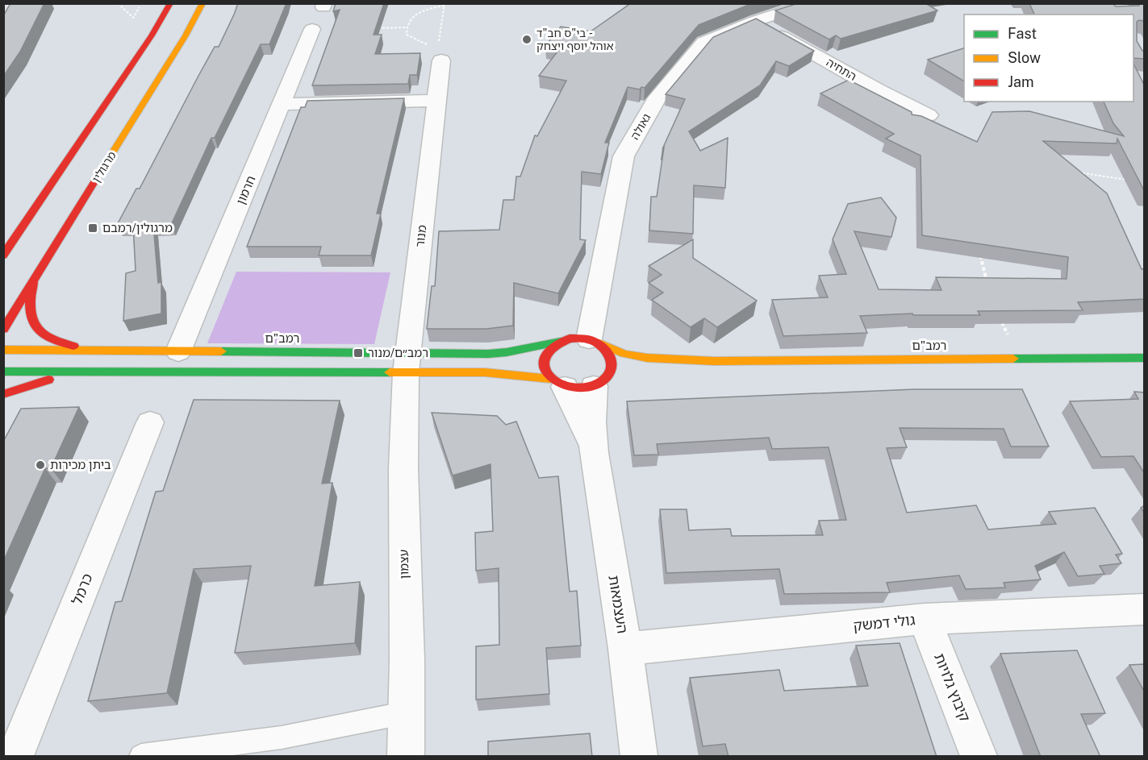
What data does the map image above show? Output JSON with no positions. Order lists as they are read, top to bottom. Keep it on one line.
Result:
{"streets":{"street":["התחיה","גאולה","מרגולין","חרמון","מנור","רמב\"ם","עצמון","כרמל","העצמאות","גולי דמשק","קיבוץ גלויות"]},"crossings":[["התחיה","גאולה"],["גאולה","רמב\"ם"],["גאולה","העצמאות"],["חרמון","רמב\"ם"],["מנור","רמב\"ם"],["מנור","עצמון"],["רמב\"ם","עצמון"],["רמב\"ם","העצמאות"],["העצמאות","גולי דמשק"],["גולי דמשק","קיבוץ גלויות"]],"places":{"other":["בי\"ס חב\"ד - אוהל יוסף ויצחק","ביתן מכירות"],"transit":["מרגולין/רמבם","רמב״ם/מנור"]},"legend":["Fast","Slow","Jam"]}
